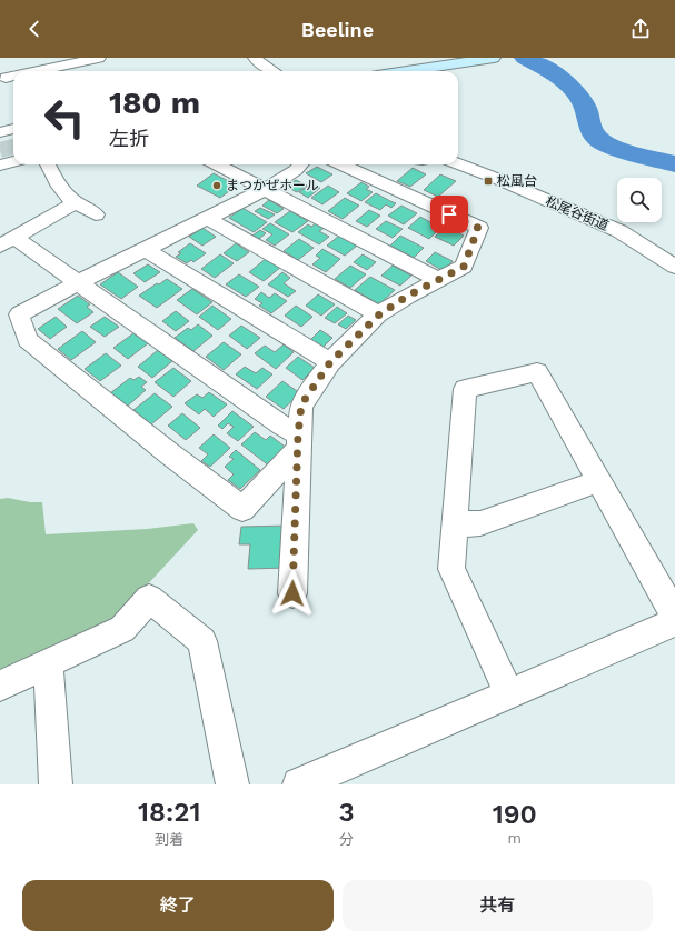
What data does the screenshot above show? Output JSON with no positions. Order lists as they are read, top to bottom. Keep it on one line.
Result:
{"streets":{"street":["松尾谷街道"]},"places":{"transit":["松風台"],"other":["まつかぜホール"]},"page":{"header":"Beeline","turn":["180 m","左折"],"eta":["18:21","到着","3","分","190","m"],"buttons":["終了","共有"]}}
